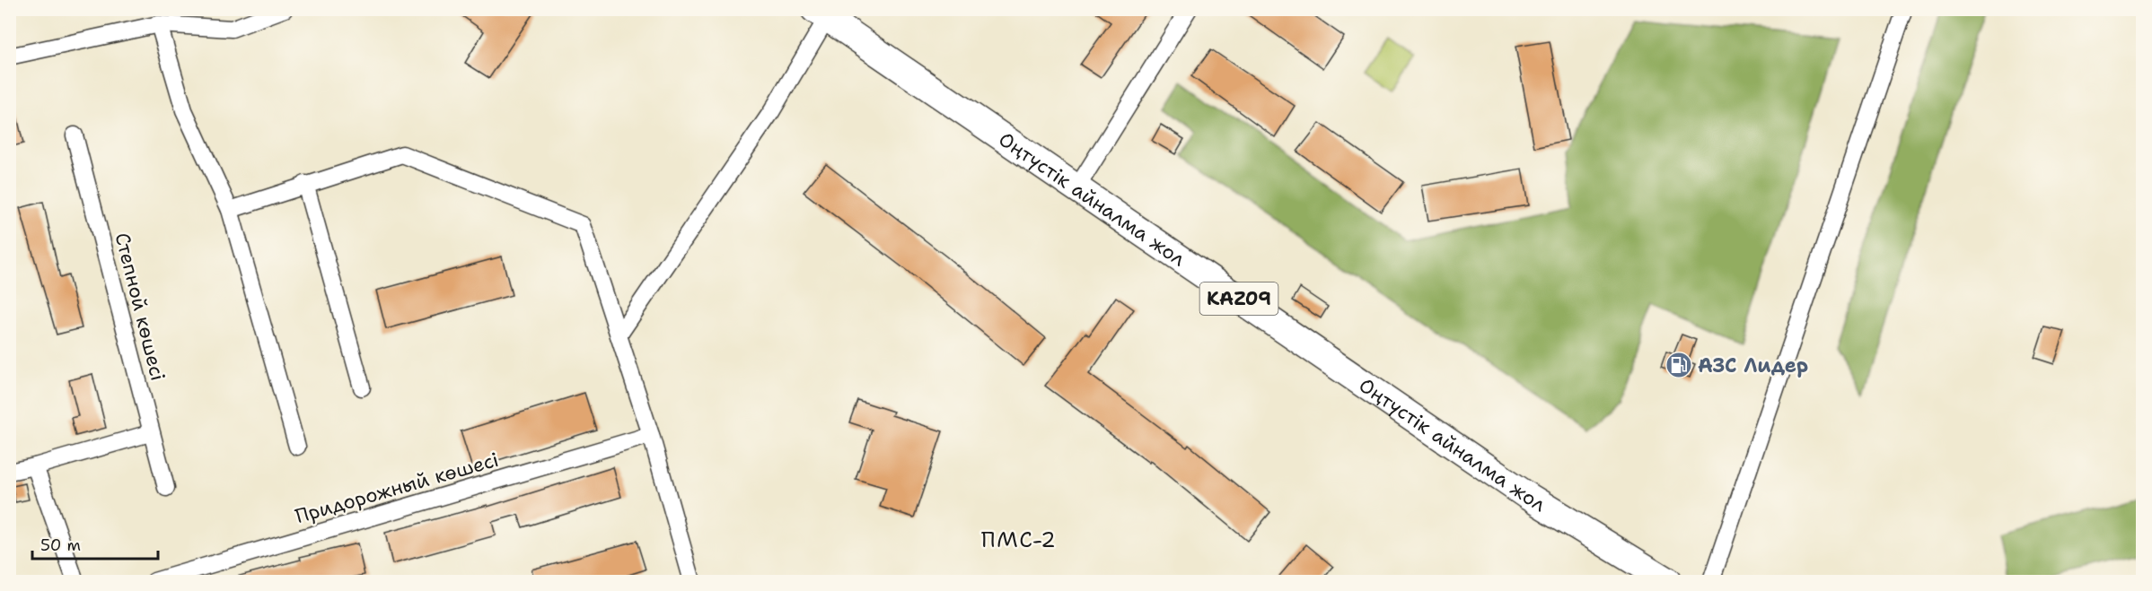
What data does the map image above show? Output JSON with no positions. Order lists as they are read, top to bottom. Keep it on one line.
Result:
{"streets":{"highway":["Оңтүстік айналма жол","KAZ09"],"street":["Степной көшесі","Придорожный көшесі"]},"districts":["ПМС-2"],"places":{"fuel station":["АЗС Лидер"]},"scale_bar":"50 m"}
